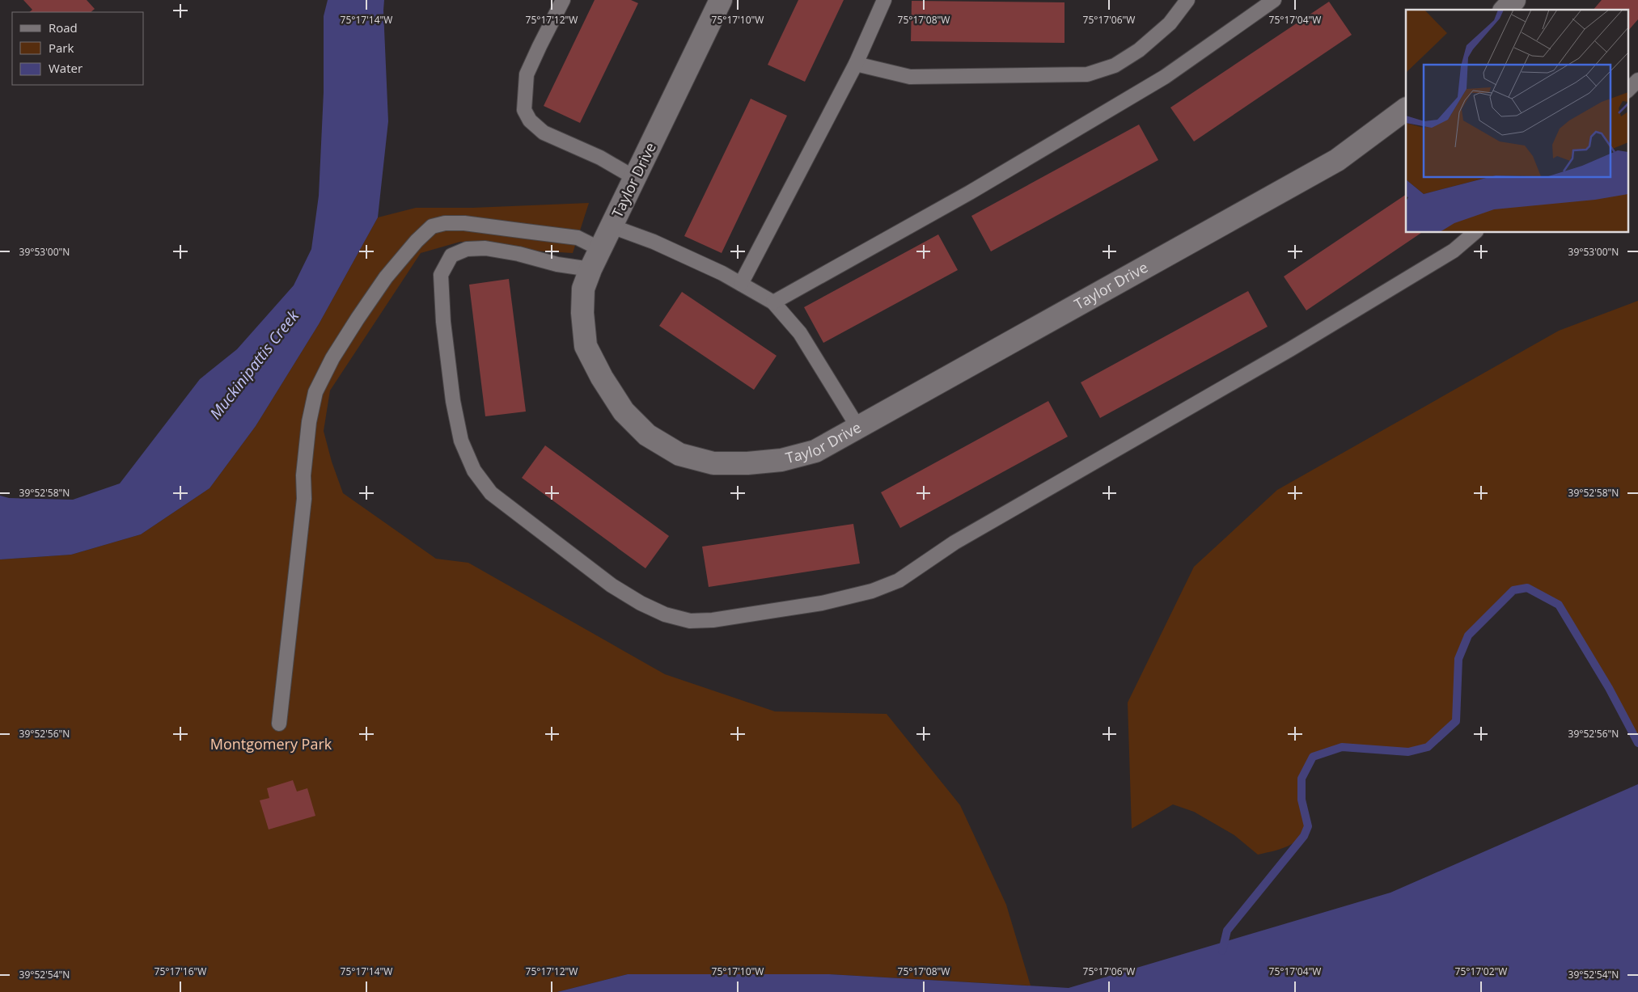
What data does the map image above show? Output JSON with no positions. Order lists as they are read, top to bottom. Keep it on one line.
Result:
{"streets":{"street":["Taylor Drive"]},"water":["Muckinipattis Creek"],"parks":["Montgomery Park"],"legend":["Road","Park","Water"],"coordinates":["75°17'14\"W","75°17'12\"W","75°17'10\"W","75°17'08\"W","75°17'06\"W","75°17'04\"W","39°53'00\"N","39°52'58\"N","39°52'56\"N","75°17'16\"W","75°17'02\"W","39°52'54\"N"]}
